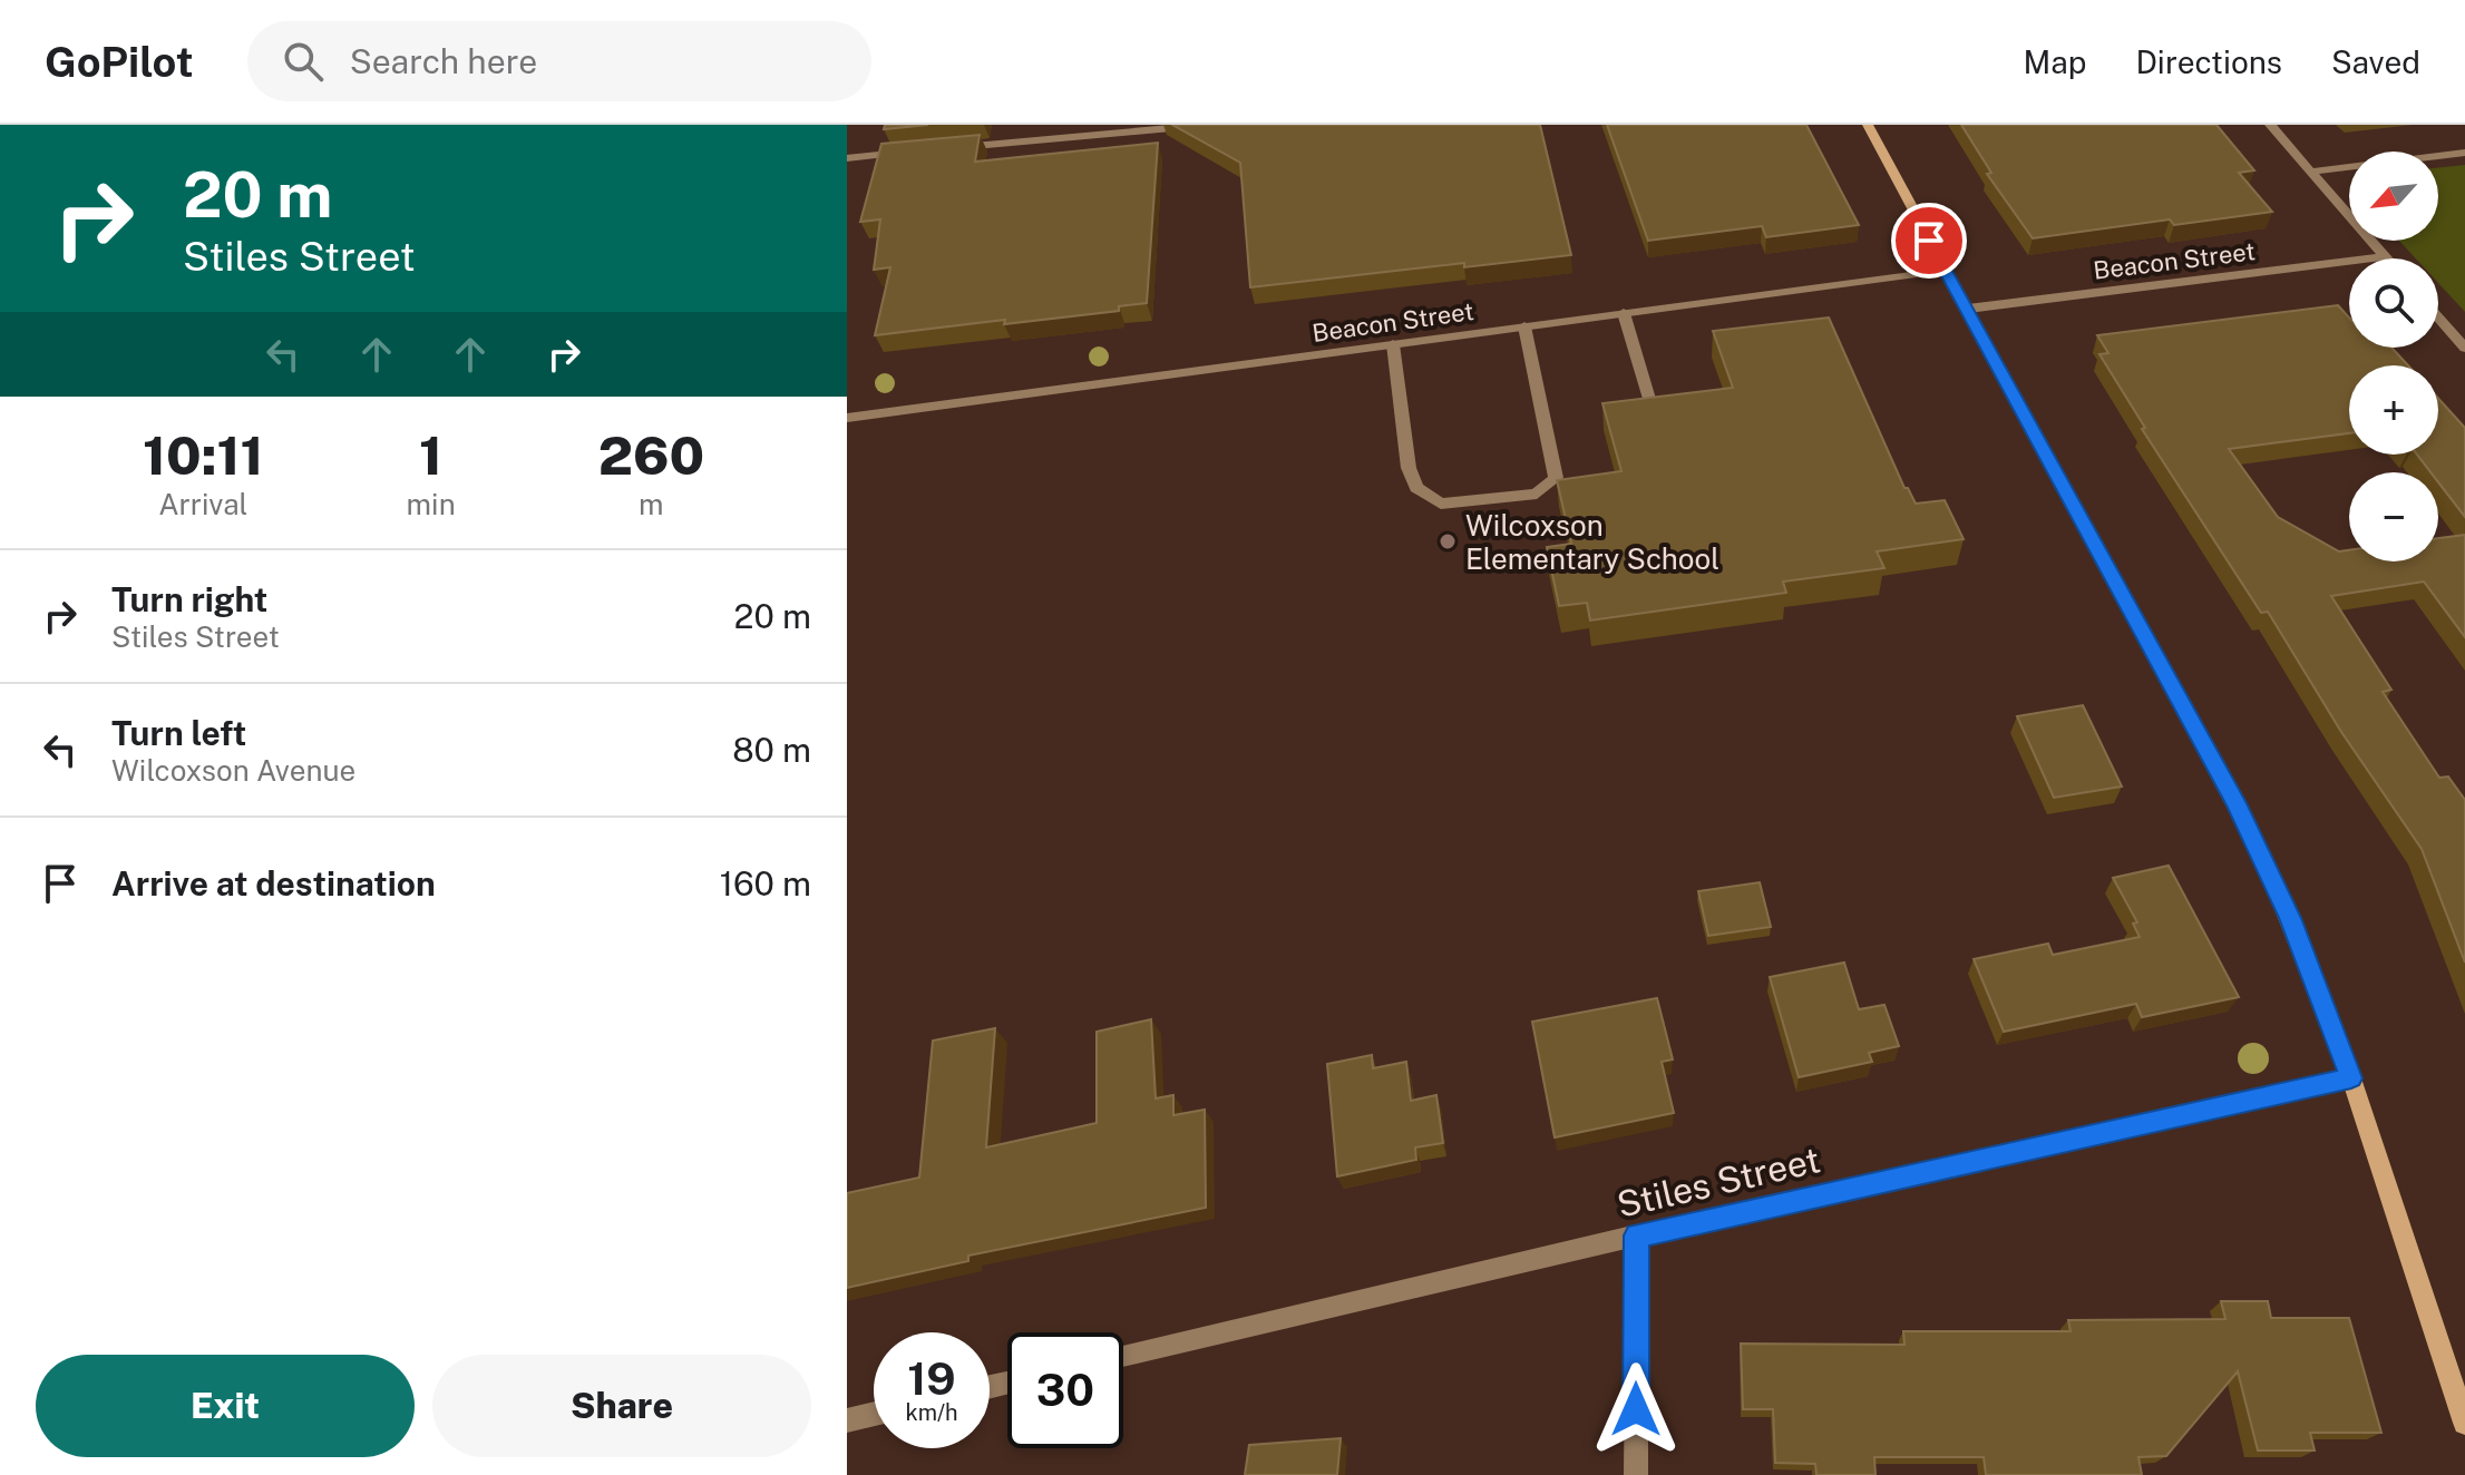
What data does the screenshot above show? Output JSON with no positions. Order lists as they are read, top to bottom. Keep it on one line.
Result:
{"streets":{"street":["Beacon Street","Stiles Street"]},"places":["Wilcoxson Elementary School"],"north":"bottom left","page":{"header":"GoPilot","search":"Search here","nav":["Map","Directions","Saved"],"turn":["20 m","Stiles Street"],"map_buttons":["+","−"],"eta":["10:11","Arrival","1","min","260","m"],"list":[{"name":"Turn right","note":"Stiles Street","value":"20 m"},{"name":"Turn left","note":"Wilcoxson Avenue","value":"80 m"},{"name":"Arrive at destination","value":"160 m"}],"speed":"19 km/h","limit":"30","buttons":["Exit","Share"]}}
